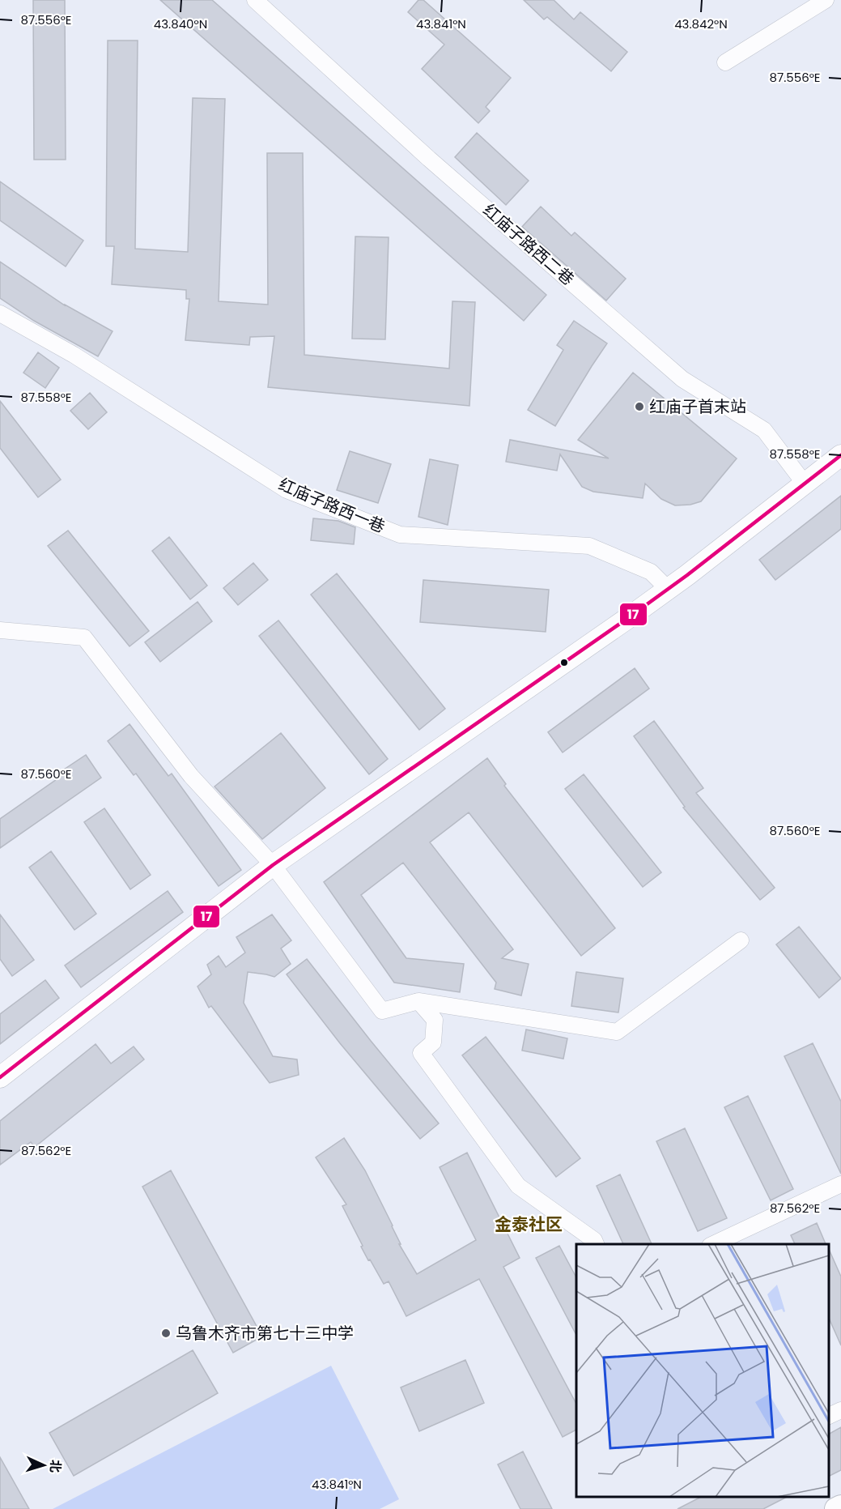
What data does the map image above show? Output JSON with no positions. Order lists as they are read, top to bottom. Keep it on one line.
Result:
{"streets":{"street":["红庙子路西二巷","红庙子路西一巷"]},"districts":["金泰社区"],"places":["红庙子首末站","乌鲁木齐市第七十三中学"],"lines":["transit line 17"],"north":"right","coordinates":["87.556°E","43.840°N","43.841°N","43.842°N","87.558°E","87.560°E","87.562°E"]}
